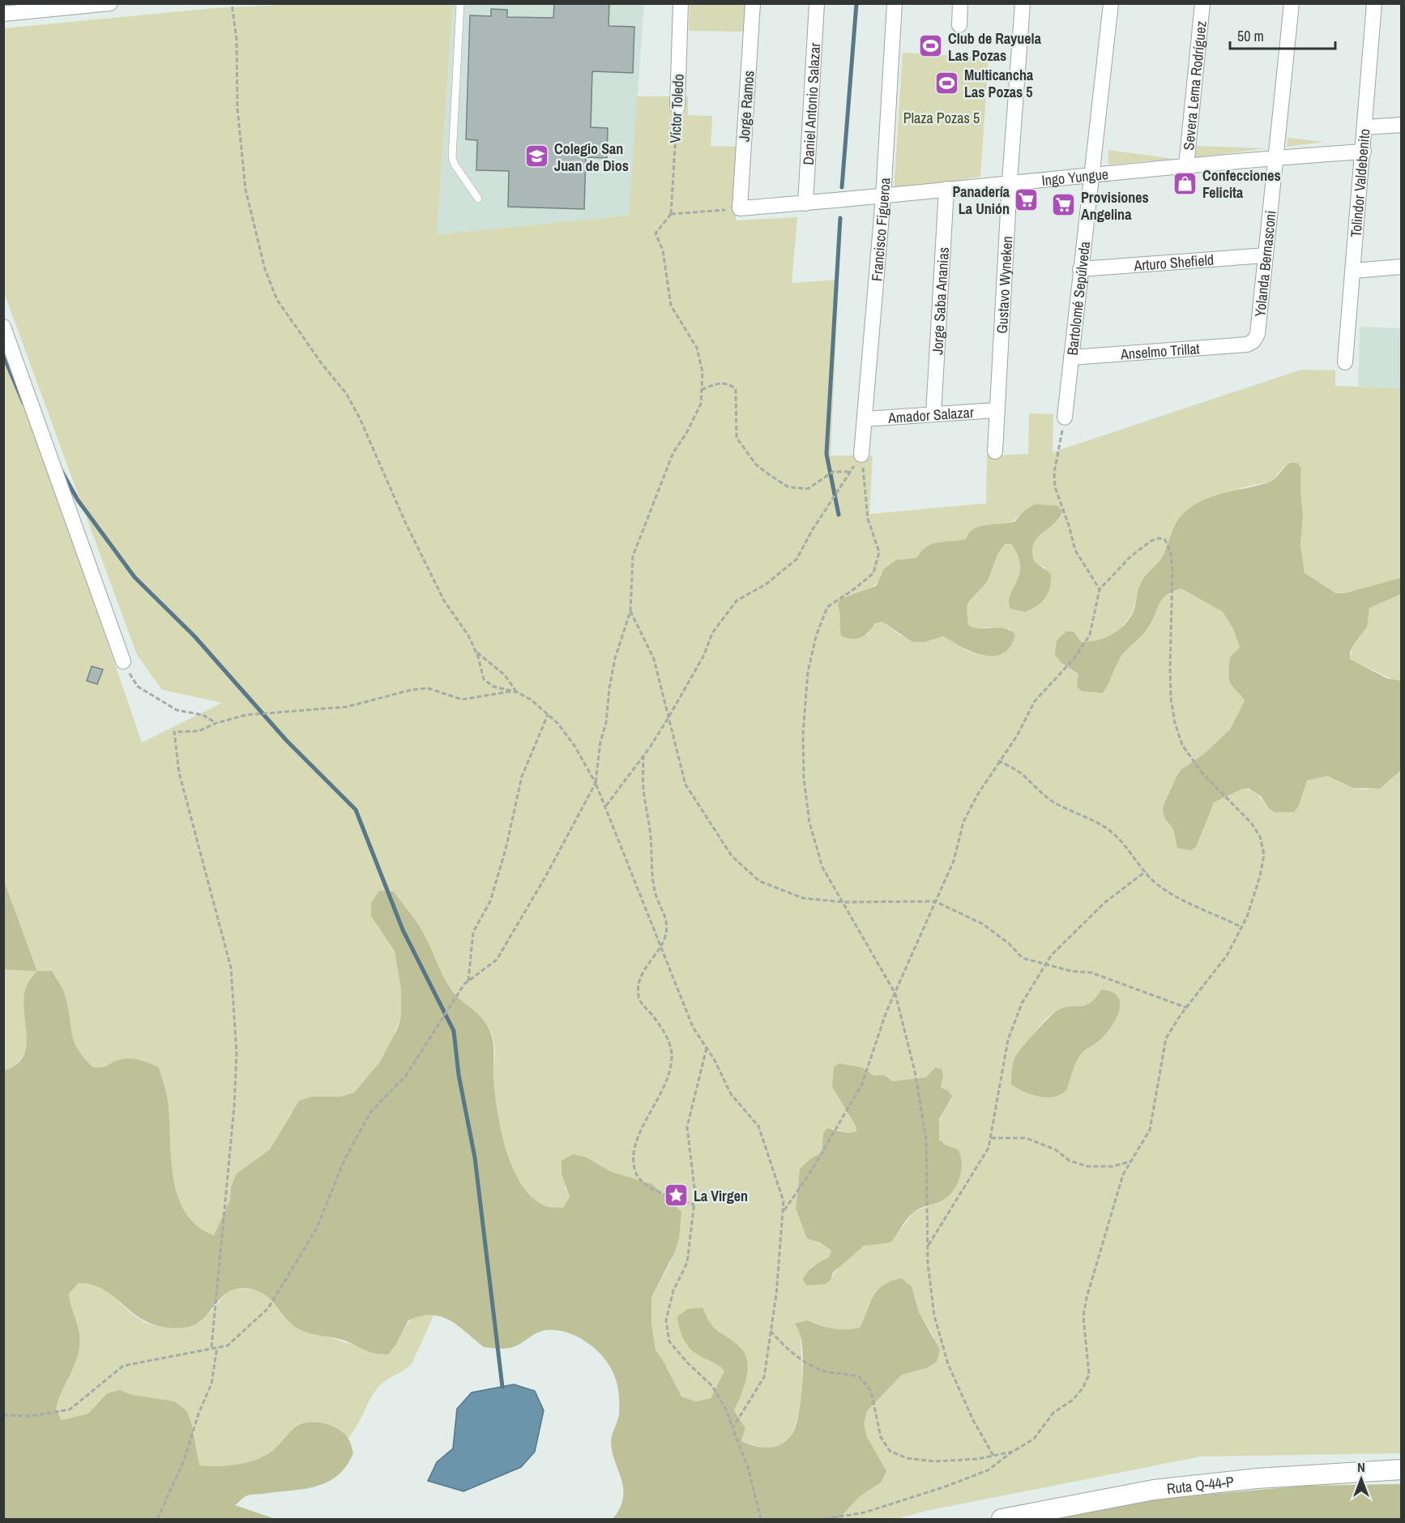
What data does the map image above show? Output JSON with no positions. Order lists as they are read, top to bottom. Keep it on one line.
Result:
{"streets":{"street":["Severa Lema Rodríguez","Daniel Antonio Salazar","Jorge Ramos","Víctor Toledo","Ingo Yungue","Tolindor Valdebenito","Francisco Figueroa","Arturo Shefield","Yolanda Bernasconi","Gustavo Wyneken","Bartolomé Sepúlveda","Jorge Saba Ananias","Anselmo Trillat","Amador Salazar","Ruta Q-44-P"]},"crossings":[["Severa Lema Rodríguez","Ingo Yungue"],["Daniel Antonio Salazar","Ingo Yungue"],["Jorge Ramos","Ingo Yungue"],["Ingo Yungue","Tolindor Valdebenito"],["Ingo Yungue","Francisco Figueroa"],["Ingo Yungue","Yolanda Bernasconi"],["Ingo Yungue","Gustavo Wyneken"],["Ingo Yungue","Bartolomé Sepúlveda"],["Ingo Yungue","Jorge Saba Ananias"],["Francisco Figueroa","Amador Salazar"],["Arturo Shefield","Yolanda Bernasconi"],["Arturo Shefield","Bartolomé Sepúlveda"],["Yolanda Bernasconi","Anselmo Trillat"],["Gustavo Wyneken","Amador Salazar"],["Bartolomé Sepúlveda","Anselmo Trillat"],["Jorge Saba Ananias","Amador Salazar"]],"parks":["Plaza Pozas 5"],"places":{"sports":["Club de Rayuela Las Pozas","Multicancha Las Pozas 5"],"school or university":["Colegio San Juan de Dios"],"shop":["Confecciones Felicita"],"supermarket":["Panadería La Unión","Provisiones Angelina"],"place":["La Virgen"]},"scale_bar":"50 m","north":"top"}
